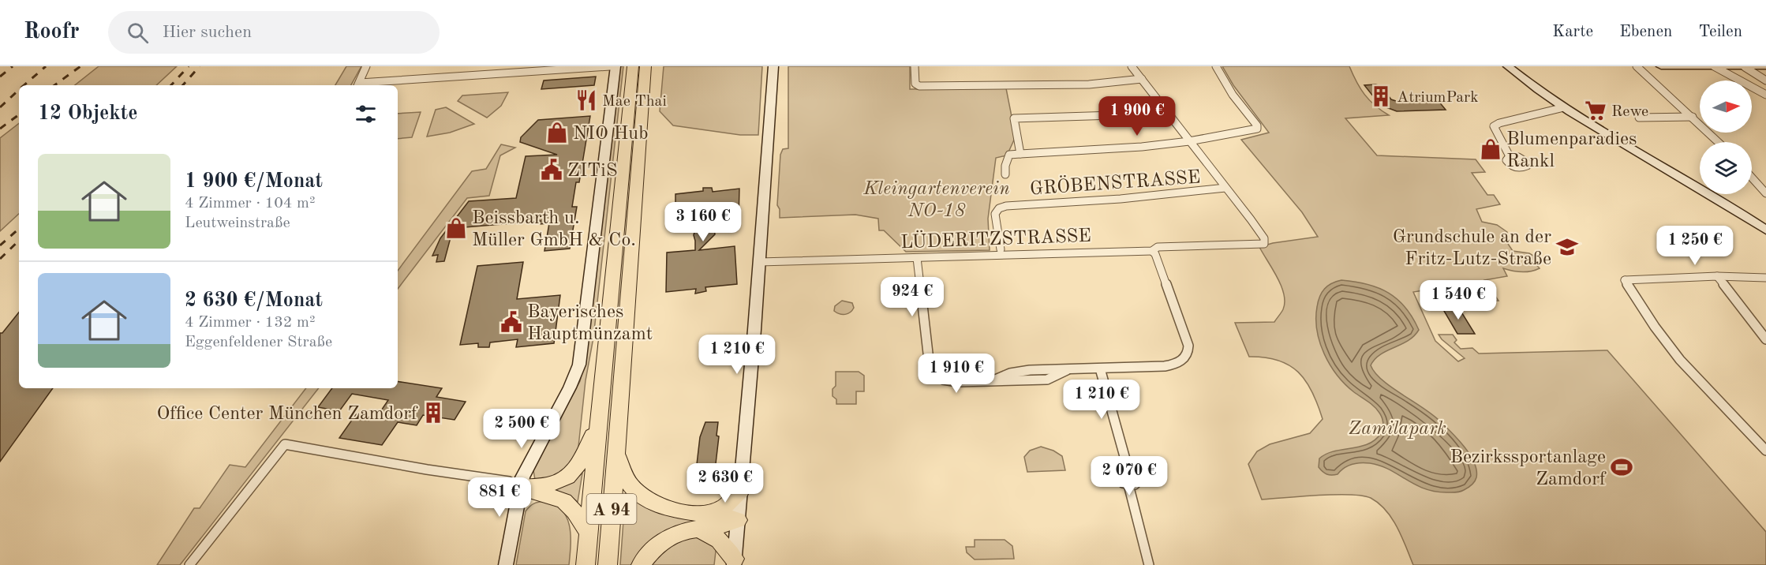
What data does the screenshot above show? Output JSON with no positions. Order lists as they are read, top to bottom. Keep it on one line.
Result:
{"streets":{"highway":["A 94"],"street":["GRÖBENSTRASSE","LÜDERITZSTRASSE"]},"crossings":[["GRÖBENSTRASSE","LÜDERITZSTRASSE"]],"parks":["Kleingartenverein NO-18","Zamilapark"],"places":{"building":["AtriumPark","Office Center München Zamdorf"],"restaurant":["Mae Thai"],"supermarket":["Rewe"],"shop":["NIO Hub","Blumenparadies Rankl","Beissbarth u. Müller GmbH & Co."],"public building":["ZITiS","Bayerisches Hauptmünzamt"],"school or university":["Grundschule an der Fritz-Lutz-Straße"],"sports":["Bezirkssportanlage Zamdorf"]},"north":"right","page":{"header":"Roofr","search":"Hier suchen","nav":["Karte","Ebenen","Teilen"],"heading":"12 Objekte","price":["1 900 €","3 160 €","1 250 €","924 €","1 540 €","1 210 €","1 910 €","1 210 €","2 500 €","2 070 €","2 630 €","881 €"],"list":[{"name":"1 900 €/Monat","note":"4 Zimmer · 104 m² · Leutweinstraße"},{"name":"2 630 €/Monat","note":"4 Zimmer · 132 m² · Eggenfeldener Straße"}]}}
